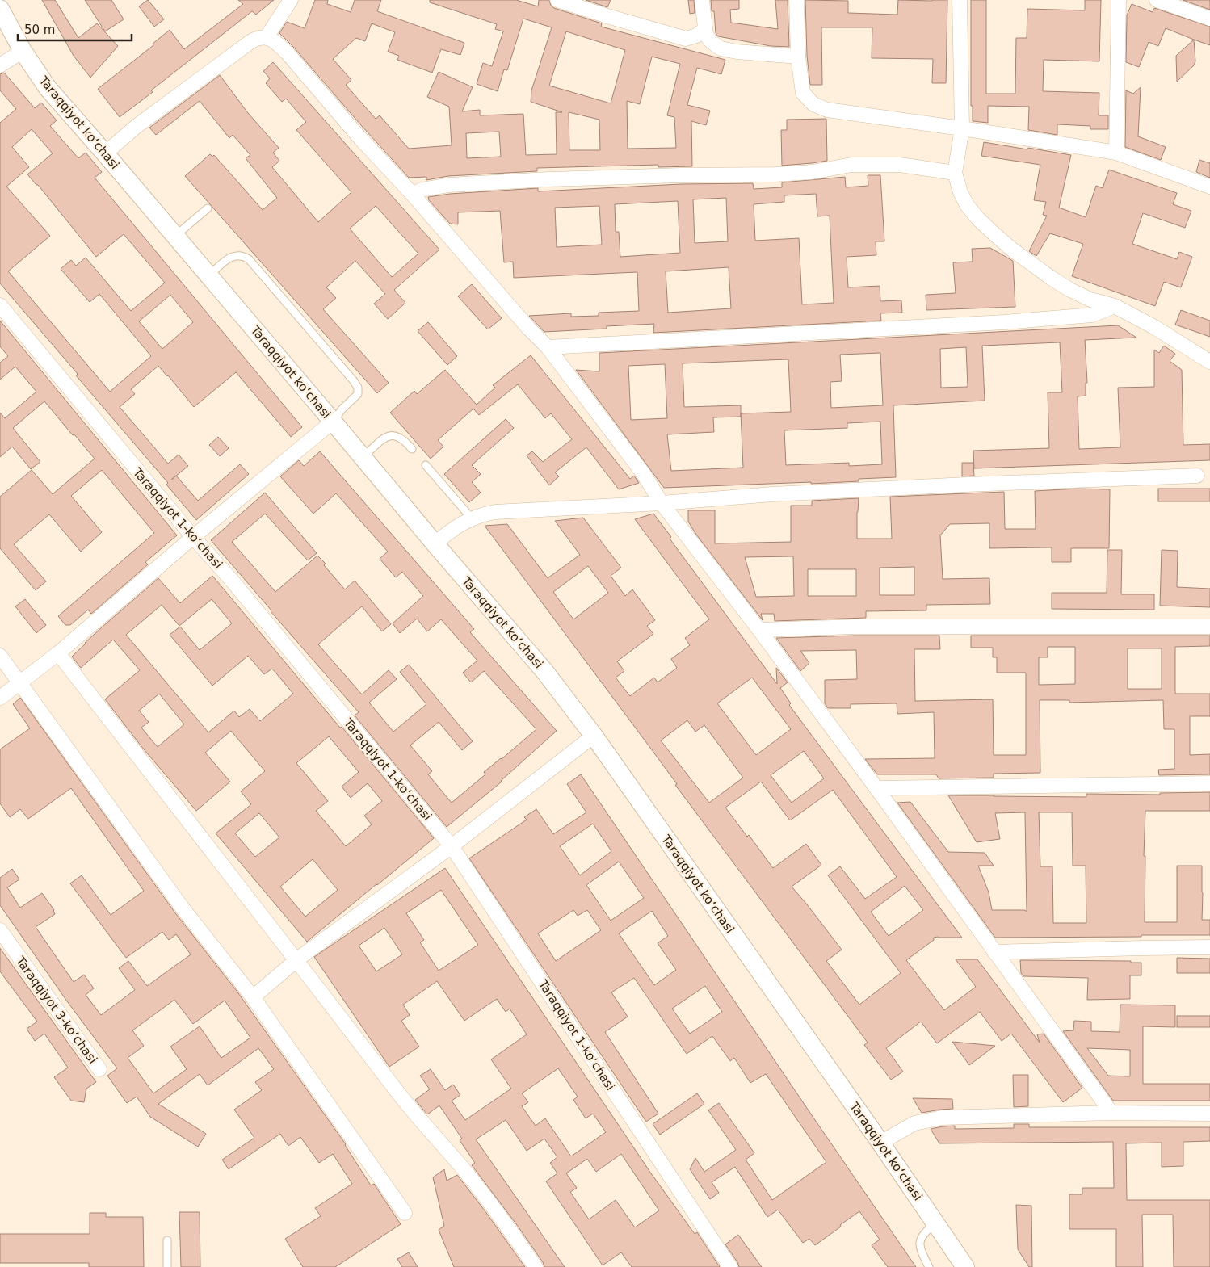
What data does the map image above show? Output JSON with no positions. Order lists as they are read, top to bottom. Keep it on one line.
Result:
{"streets":{"street":["Taraqqiyot koʻchasi","Taraqqiyot 1-koʻchasi","Taraqqiyot 3-koʻchasi"]},"scale_bar":"50 m"}
